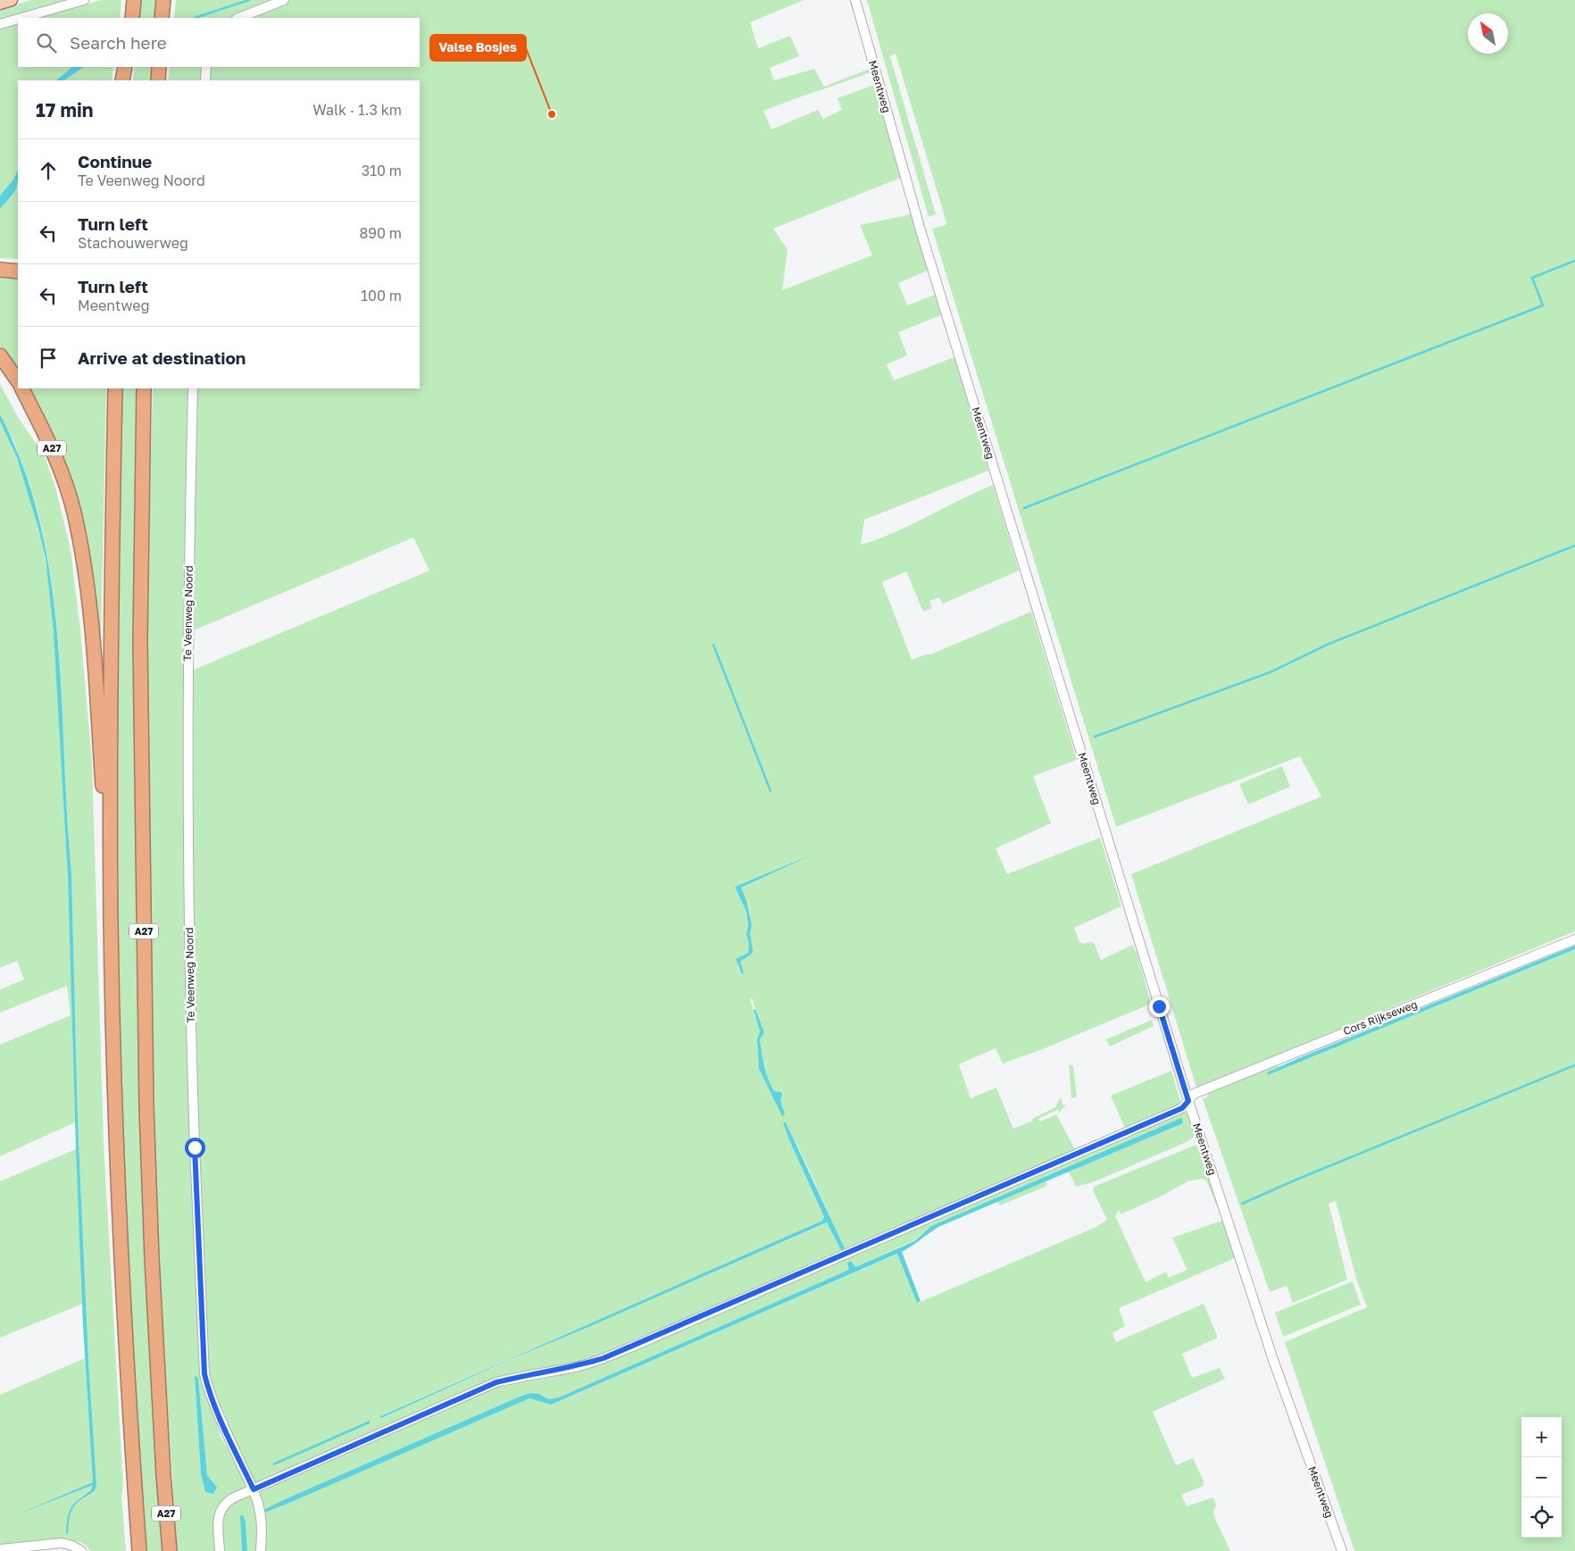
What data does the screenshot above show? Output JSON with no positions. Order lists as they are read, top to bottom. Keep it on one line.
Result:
{"streets":{"highway":["A27"],"street":["Meentweg","Te Veenweg Noord","Cors Rijkseweg"]},"crossings":[["Meentweg","Cors Rijkseweg"],["Te Veenweg Noord","Cors Rijkseweg"]],"places":["Valse Bosjes"],"north":"top left","page":{"search":"Search here","heading":["17 min","Walk · 1.3 km"],"list":[["Continue","Te Veenweg Noord","310 m"],["Turn left","Stachouwerweg","890 m"],["Turn left","Meentweg","100 m"],"Arrive at destination"],"map_buttons":["+","−"]}}
